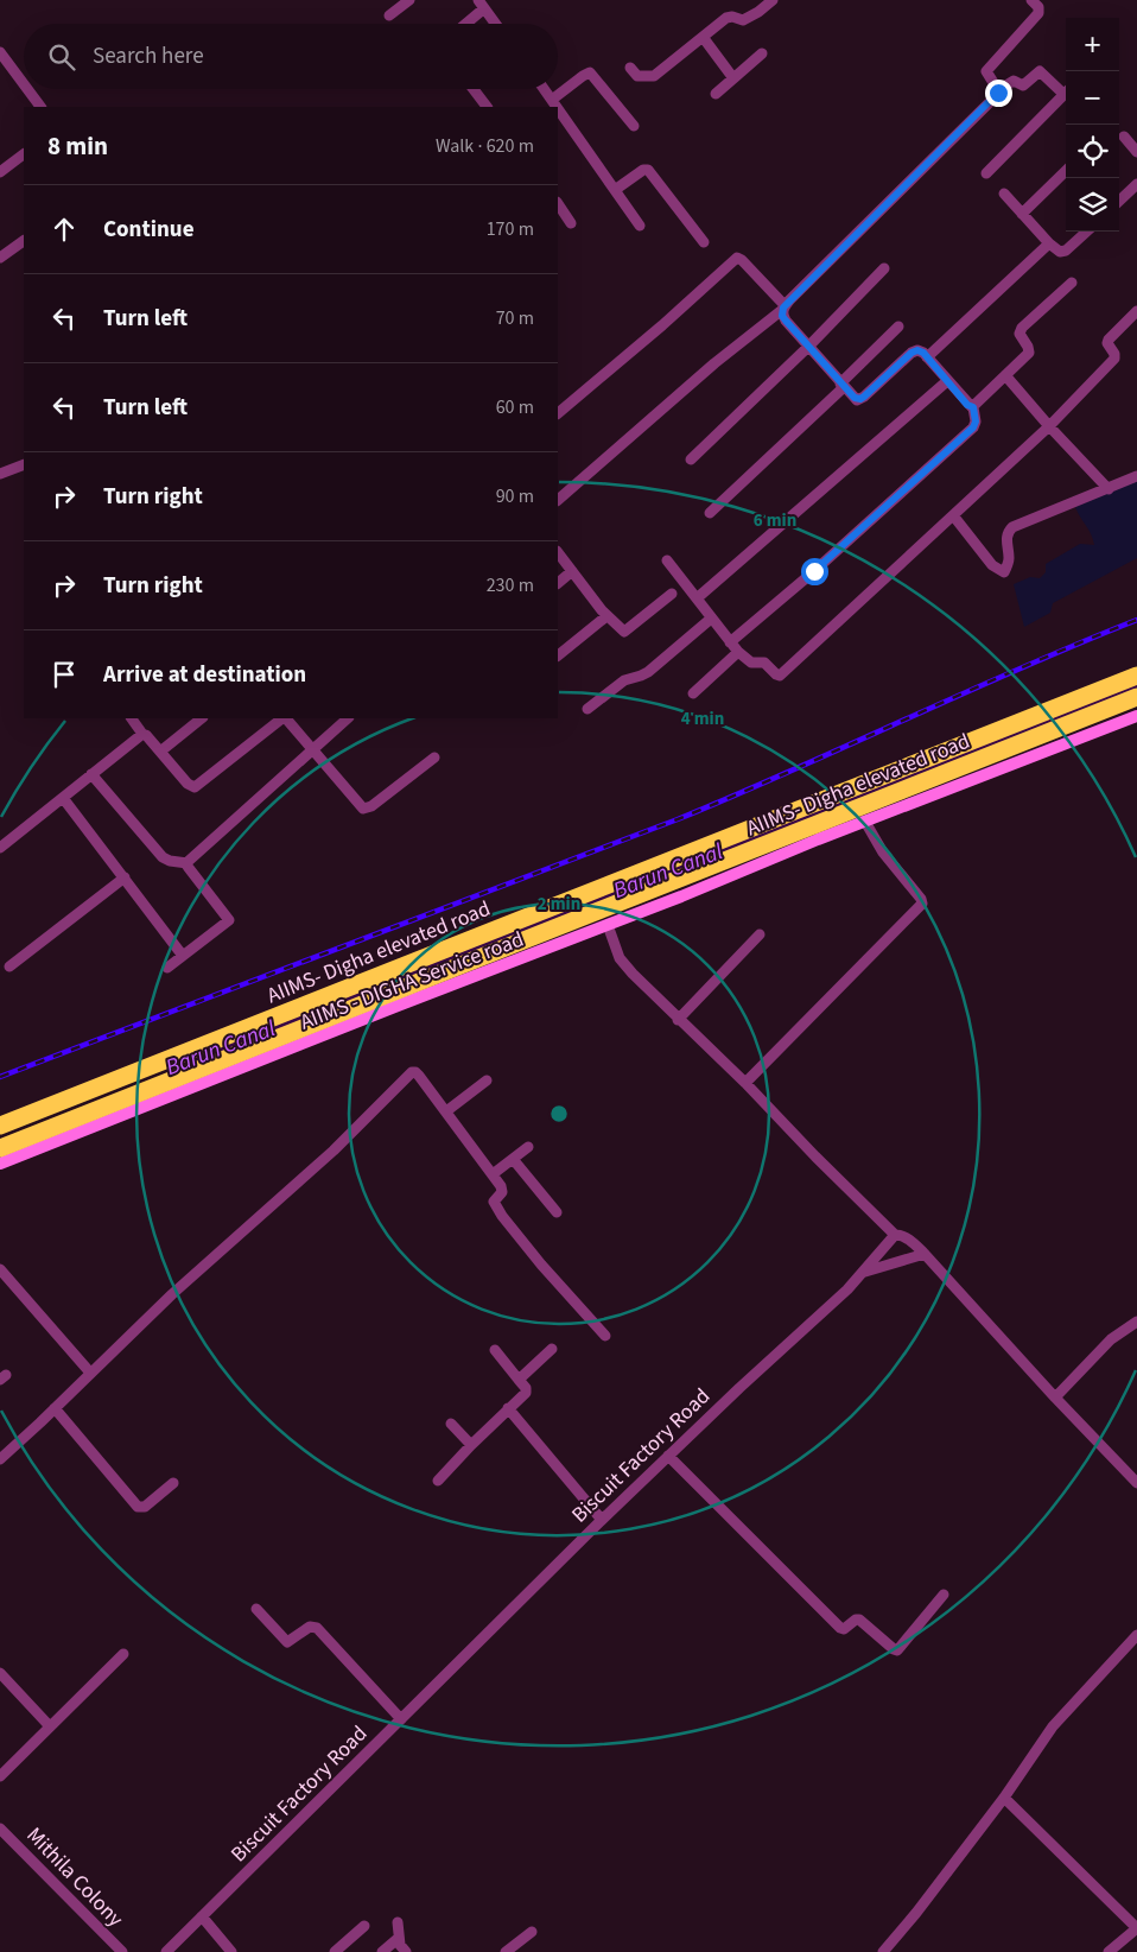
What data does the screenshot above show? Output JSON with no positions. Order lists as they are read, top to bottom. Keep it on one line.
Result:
{"streets":{"highway":["AIIMS- Digha elevated road"],"main road":["AIIMS - DIGHA Service road"],"street":["Biscuit Factory Road","Mithila Colony"]},"water":["Barun Canal"],"page":{"map_buttons":["+","−"],"search":"Search here","heading":["8 min","Walk · 620 m"],"list":[["Continue","170 m"],["Turn left","70 m"],["Turn left","60 m"],["Turn right","90 m"],["Turn right","230 m"],"Arrive at destination"]},"rings":["6 min","4 min","2 min"]}
